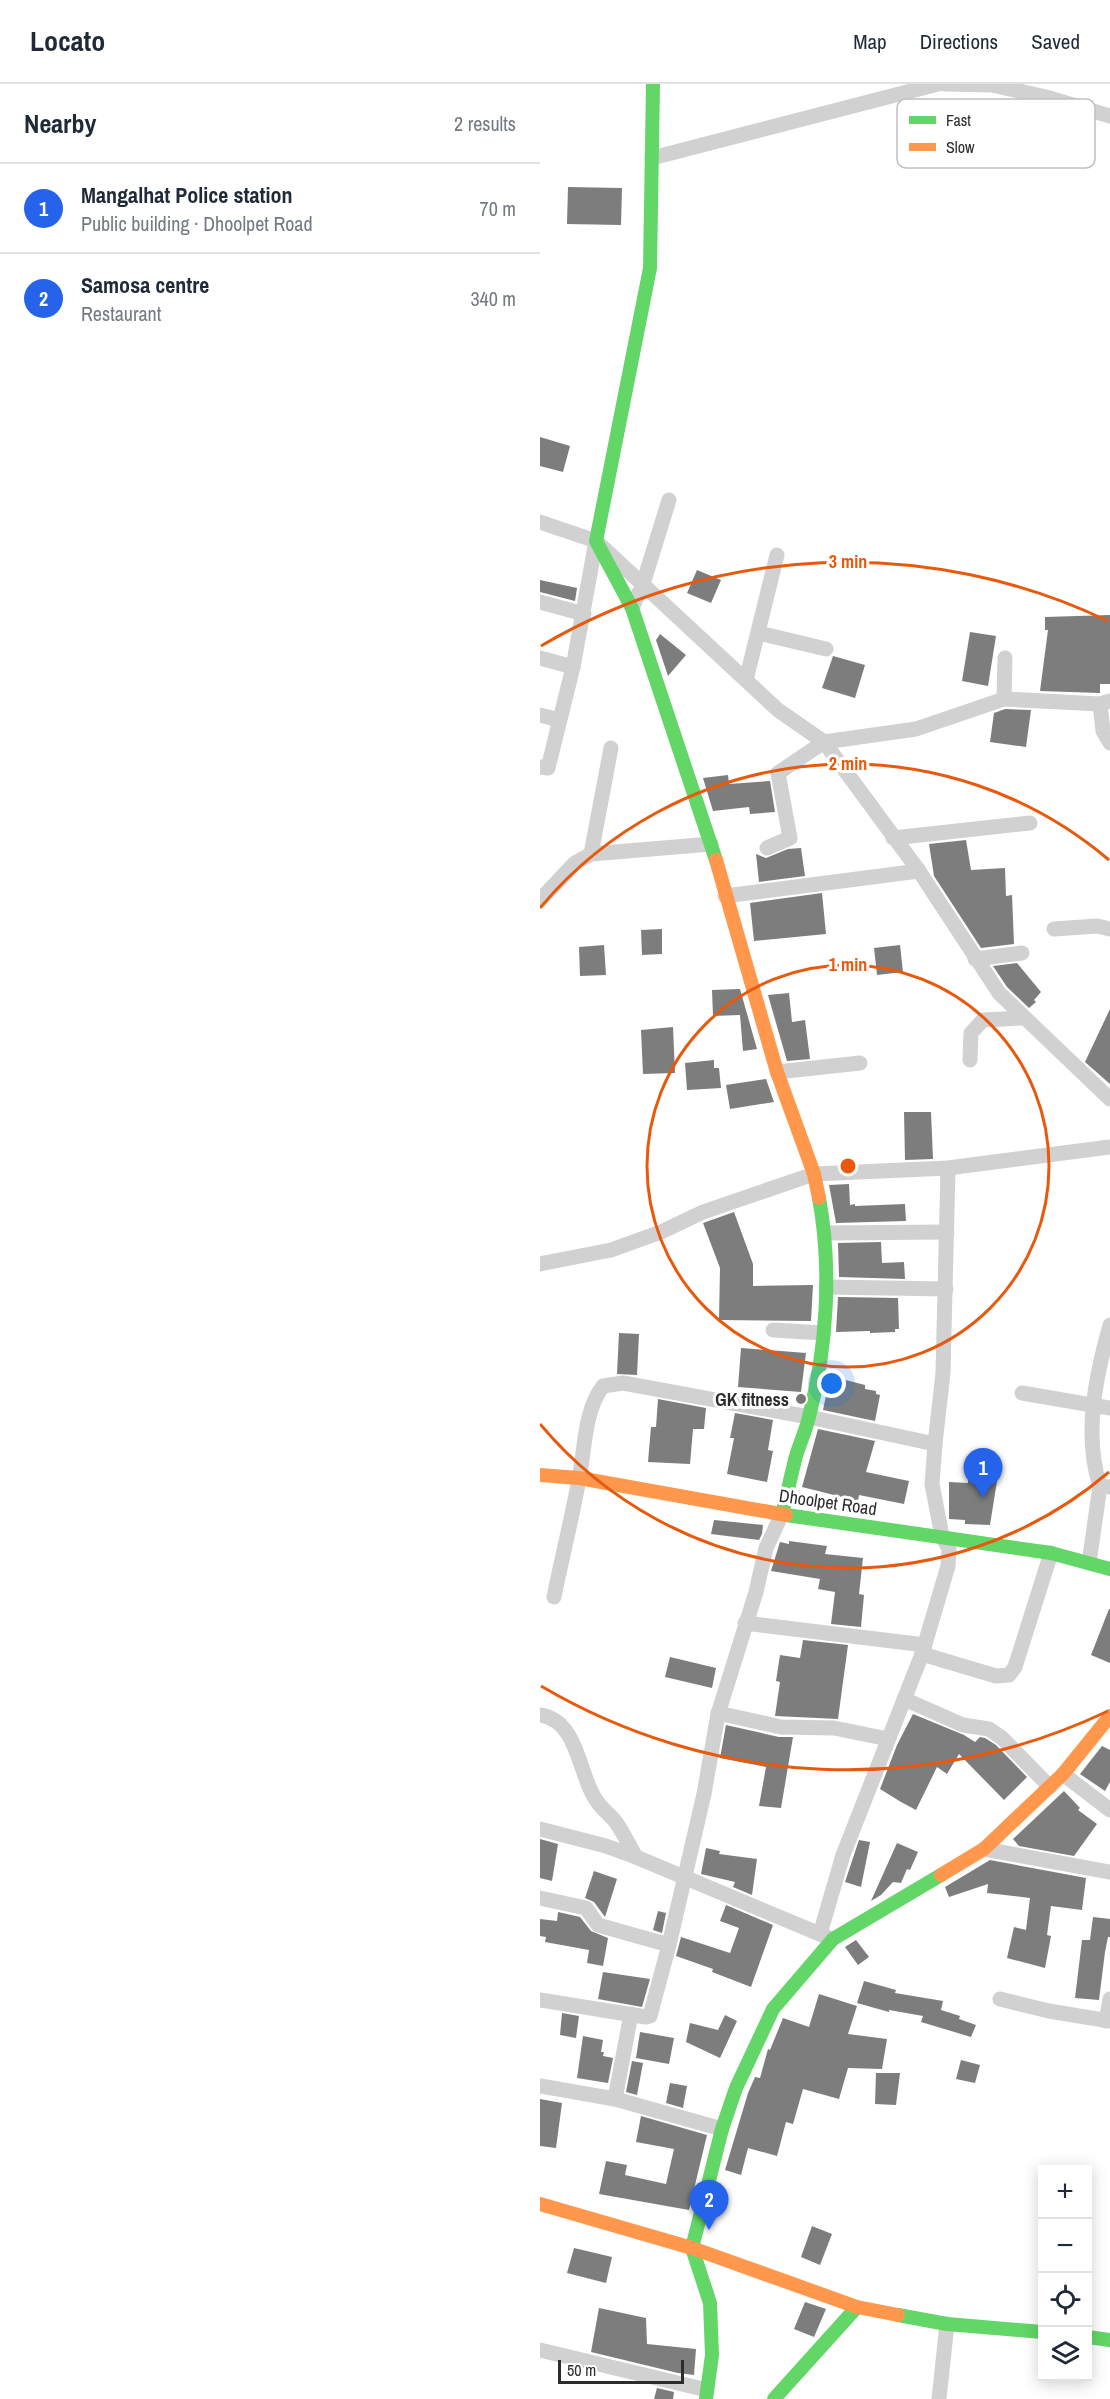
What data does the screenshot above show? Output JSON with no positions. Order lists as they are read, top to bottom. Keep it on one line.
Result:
{"streets":{"street":["Dhoolpet Road"]},"places":["GK fitness"],"legend":["Fast","Slow"],"scale_bar":"50 m","page":{"header":"Locato","nav":["Map","Directions","Saved"],"heading":["Nearby","2 results"],"list":[{"mark":"1","name":"Mangalhat Police station","note":"Public building · Dhoolpet Road","value":"70 m"},{"mark":"2","name":"Samosa centre","note":"Restaurant","value":"340 m"}],"pins":["1","2"],"map_buttons":["+","−"],"scale":"50 m"},"rings":["3 min","2 min","1 min"]}
